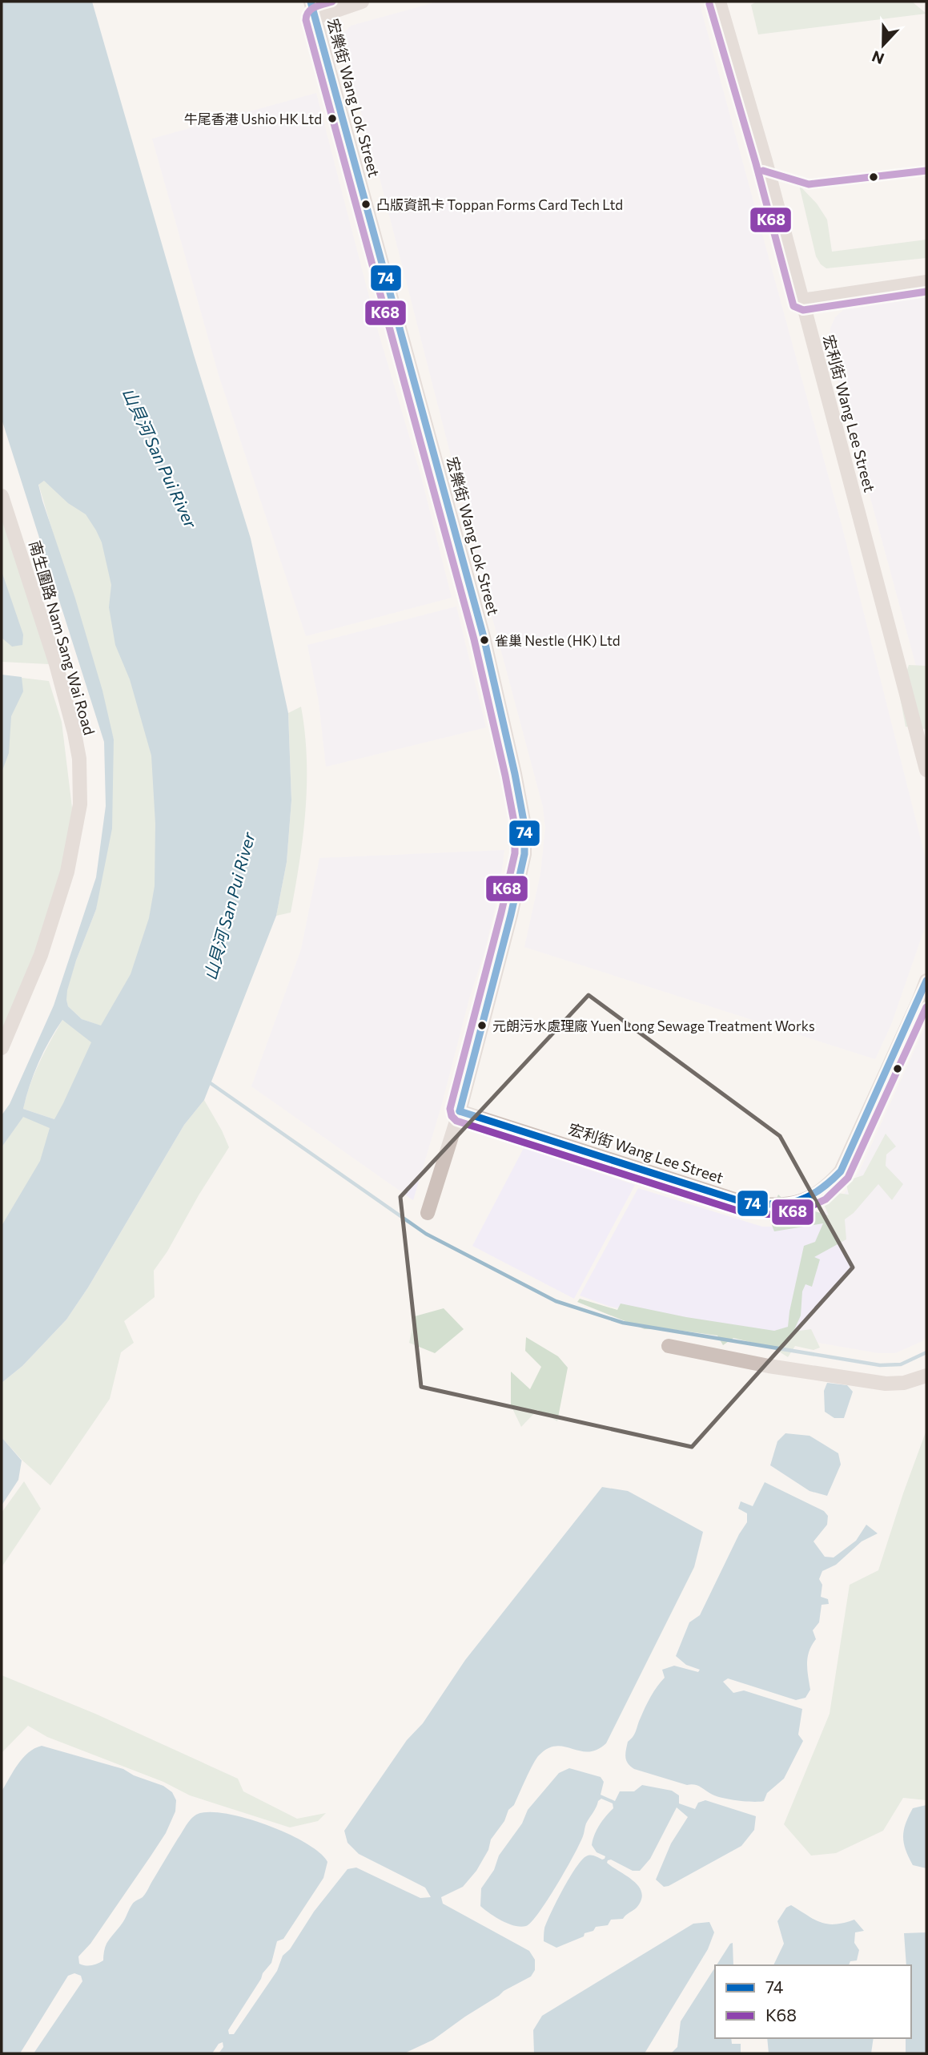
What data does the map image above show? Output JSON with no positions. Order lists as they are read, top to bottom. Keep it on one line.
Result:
{"streets":{"street":["宏樂街 Wang Lok Street","宏利街 Wang Lee Street","南生圍路 Nam Sang Wai Road"]},"crossings":[["宏樂街 Wang Lok Street","宏利街 Wang Lee Street"]],"water":["山貝河 San Pui River"],"places":["牛尾香港 Ushio HK Ltd","凸版資訊卡 Toppan Forms Card Tech Ltd","雀巢 Nestle (HK) Ltd","元朗污水處理廠 Yuen Long Sewage Treatment Works"],"lines":["transit line 74","transit line K68"],"legend":["74","K68"],"north":"bottom"}
